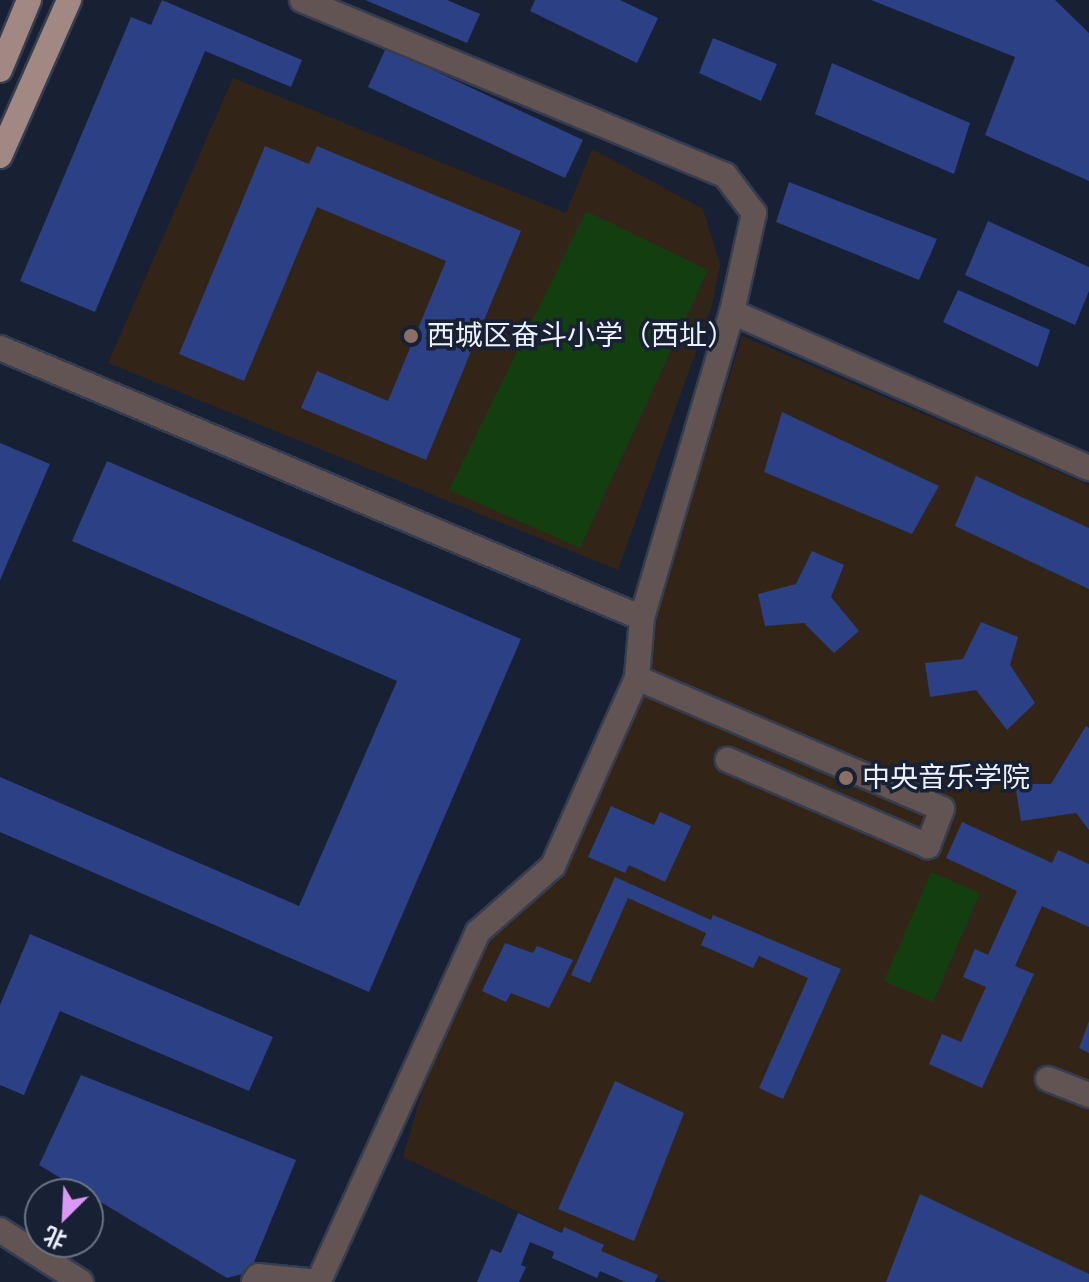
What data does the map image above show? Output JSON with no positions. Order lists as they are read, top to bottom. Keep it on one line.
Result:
{"places":["西城区奋斗小学（西址）","中央音乐学院"],"north":"bottom left"}
